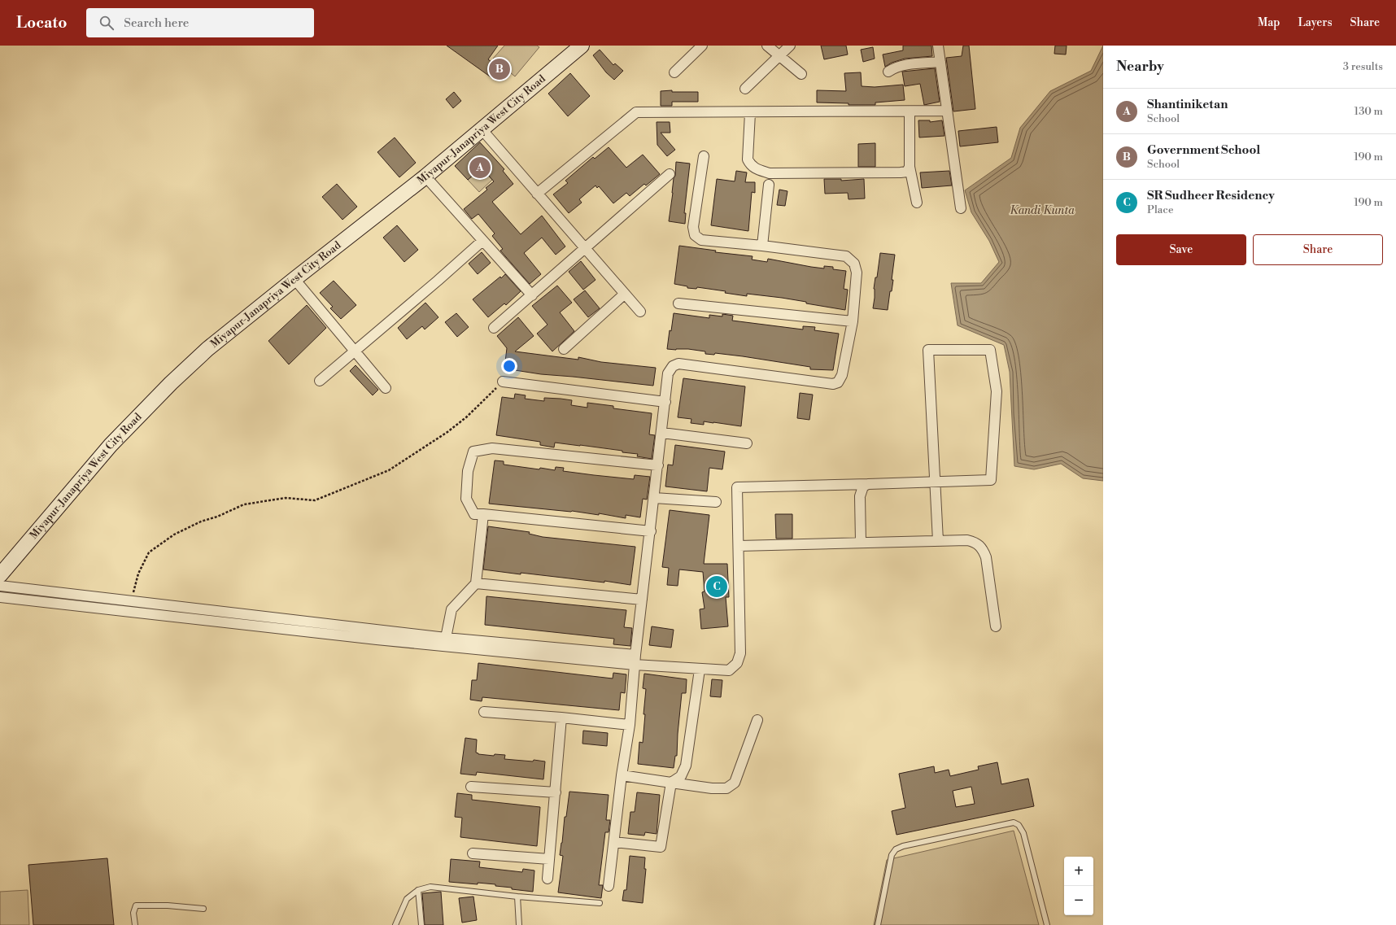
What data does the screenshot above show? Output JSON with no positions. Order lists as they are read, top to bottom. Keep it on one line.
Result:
{"streets":{"street":["Miyapur-Janapriya West City Road"]},"water":["Kandi Kunta"],"page":{"header":"Locato","search":"Search here","nav":["Map","Layers","Share"],"heading":["Nearby","3 results"],"pins":["B","A","C"],"list":[{"mark":"A","name":"Shantiniketan","note":"School","value":"130 m"},{"mark":"B","name":"Government School","note":"School","value":"190 m"},{"mark":"C","name":"SR Sudheer Residency","note":"Place","value":"190 m"}],"buttons":["Save","Share"],"map_buttons":["+","−"]}}
